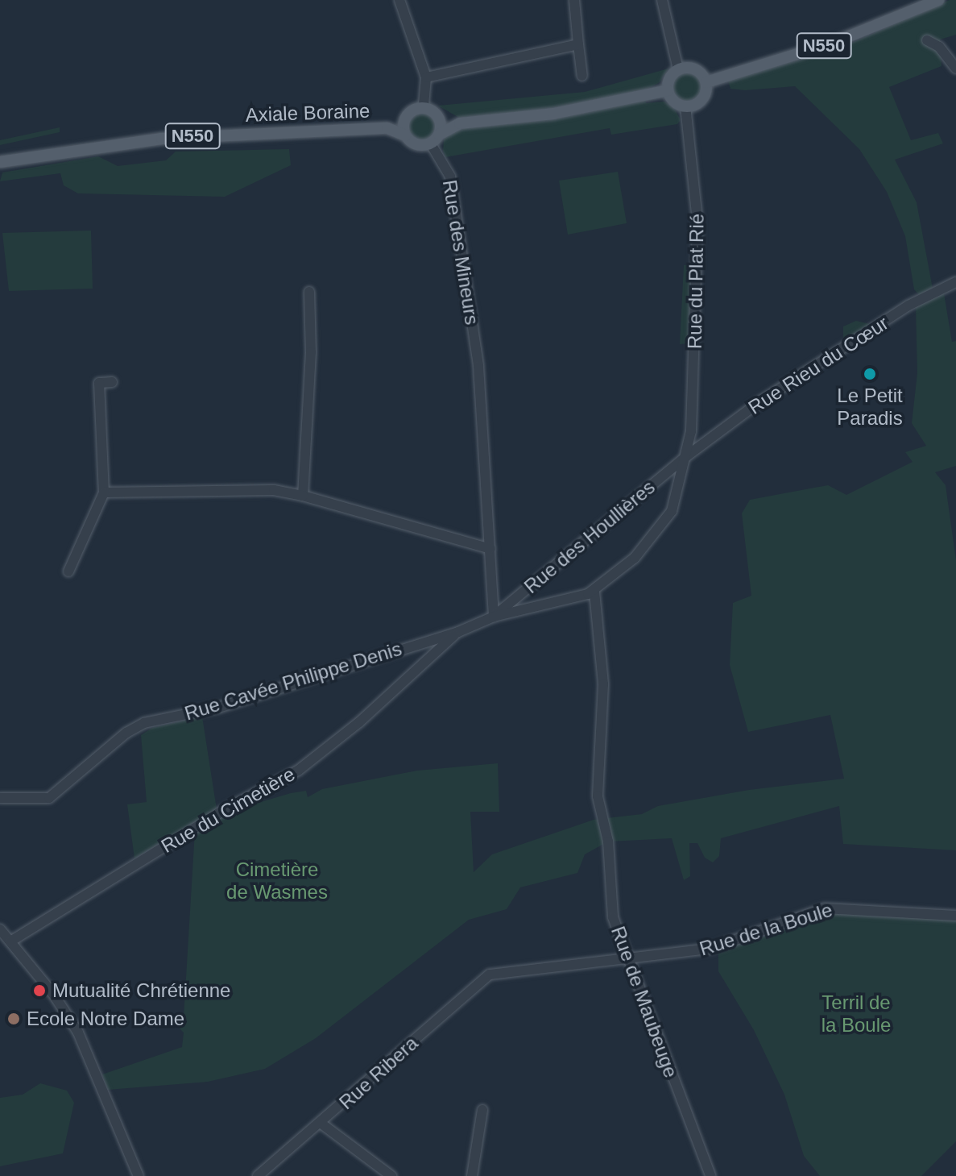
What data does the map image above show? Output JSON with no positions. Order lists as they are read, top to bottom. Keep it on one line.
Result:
{"streets":{"main road":["N550","Axiale Boraine"],"street":["Rue des Mineurs","Rue du Plat Rié","Rue Rieu du Cœur","Rue des Houllières","Rue Cavée Philippe Denis","Rue du Cimetière","Rue de la Boule","Rue de Maubeuge","Rue Ribera"]},"crossings":[["N550","Axiale Boraine"],["N550","Rue des Mineurs"],["N550","Rue du Plat Rié"],["Rue des Mineurs","Rue des Houllières"],["Rue des Mineurs","Rue Cavée Philippe Denis"],["Rue du Plat Rié","Rue Rieu du Cœur"],["Rue du Plat Rié","Rue des Houllières"],["Rue du Plat Rié","Rue de Maubeuge"],["Rue Rieu du Cœur","Rue des Houllières"],["Rue des Houllières","Rue Cavée Philippe Denis"],["Rue Cavée Philippe Denis","Rue du Cimetière"],["Rue de la Boule","Rue de Maubeuge"],["Rue de la Boule","Rue Ribera"]],"parks":["Cimetière de Wasmes","Terril de la Boule"],"places":["Le Petit Paradis","Mutualité Chrétienne","Ecole Notre Dame"]}
